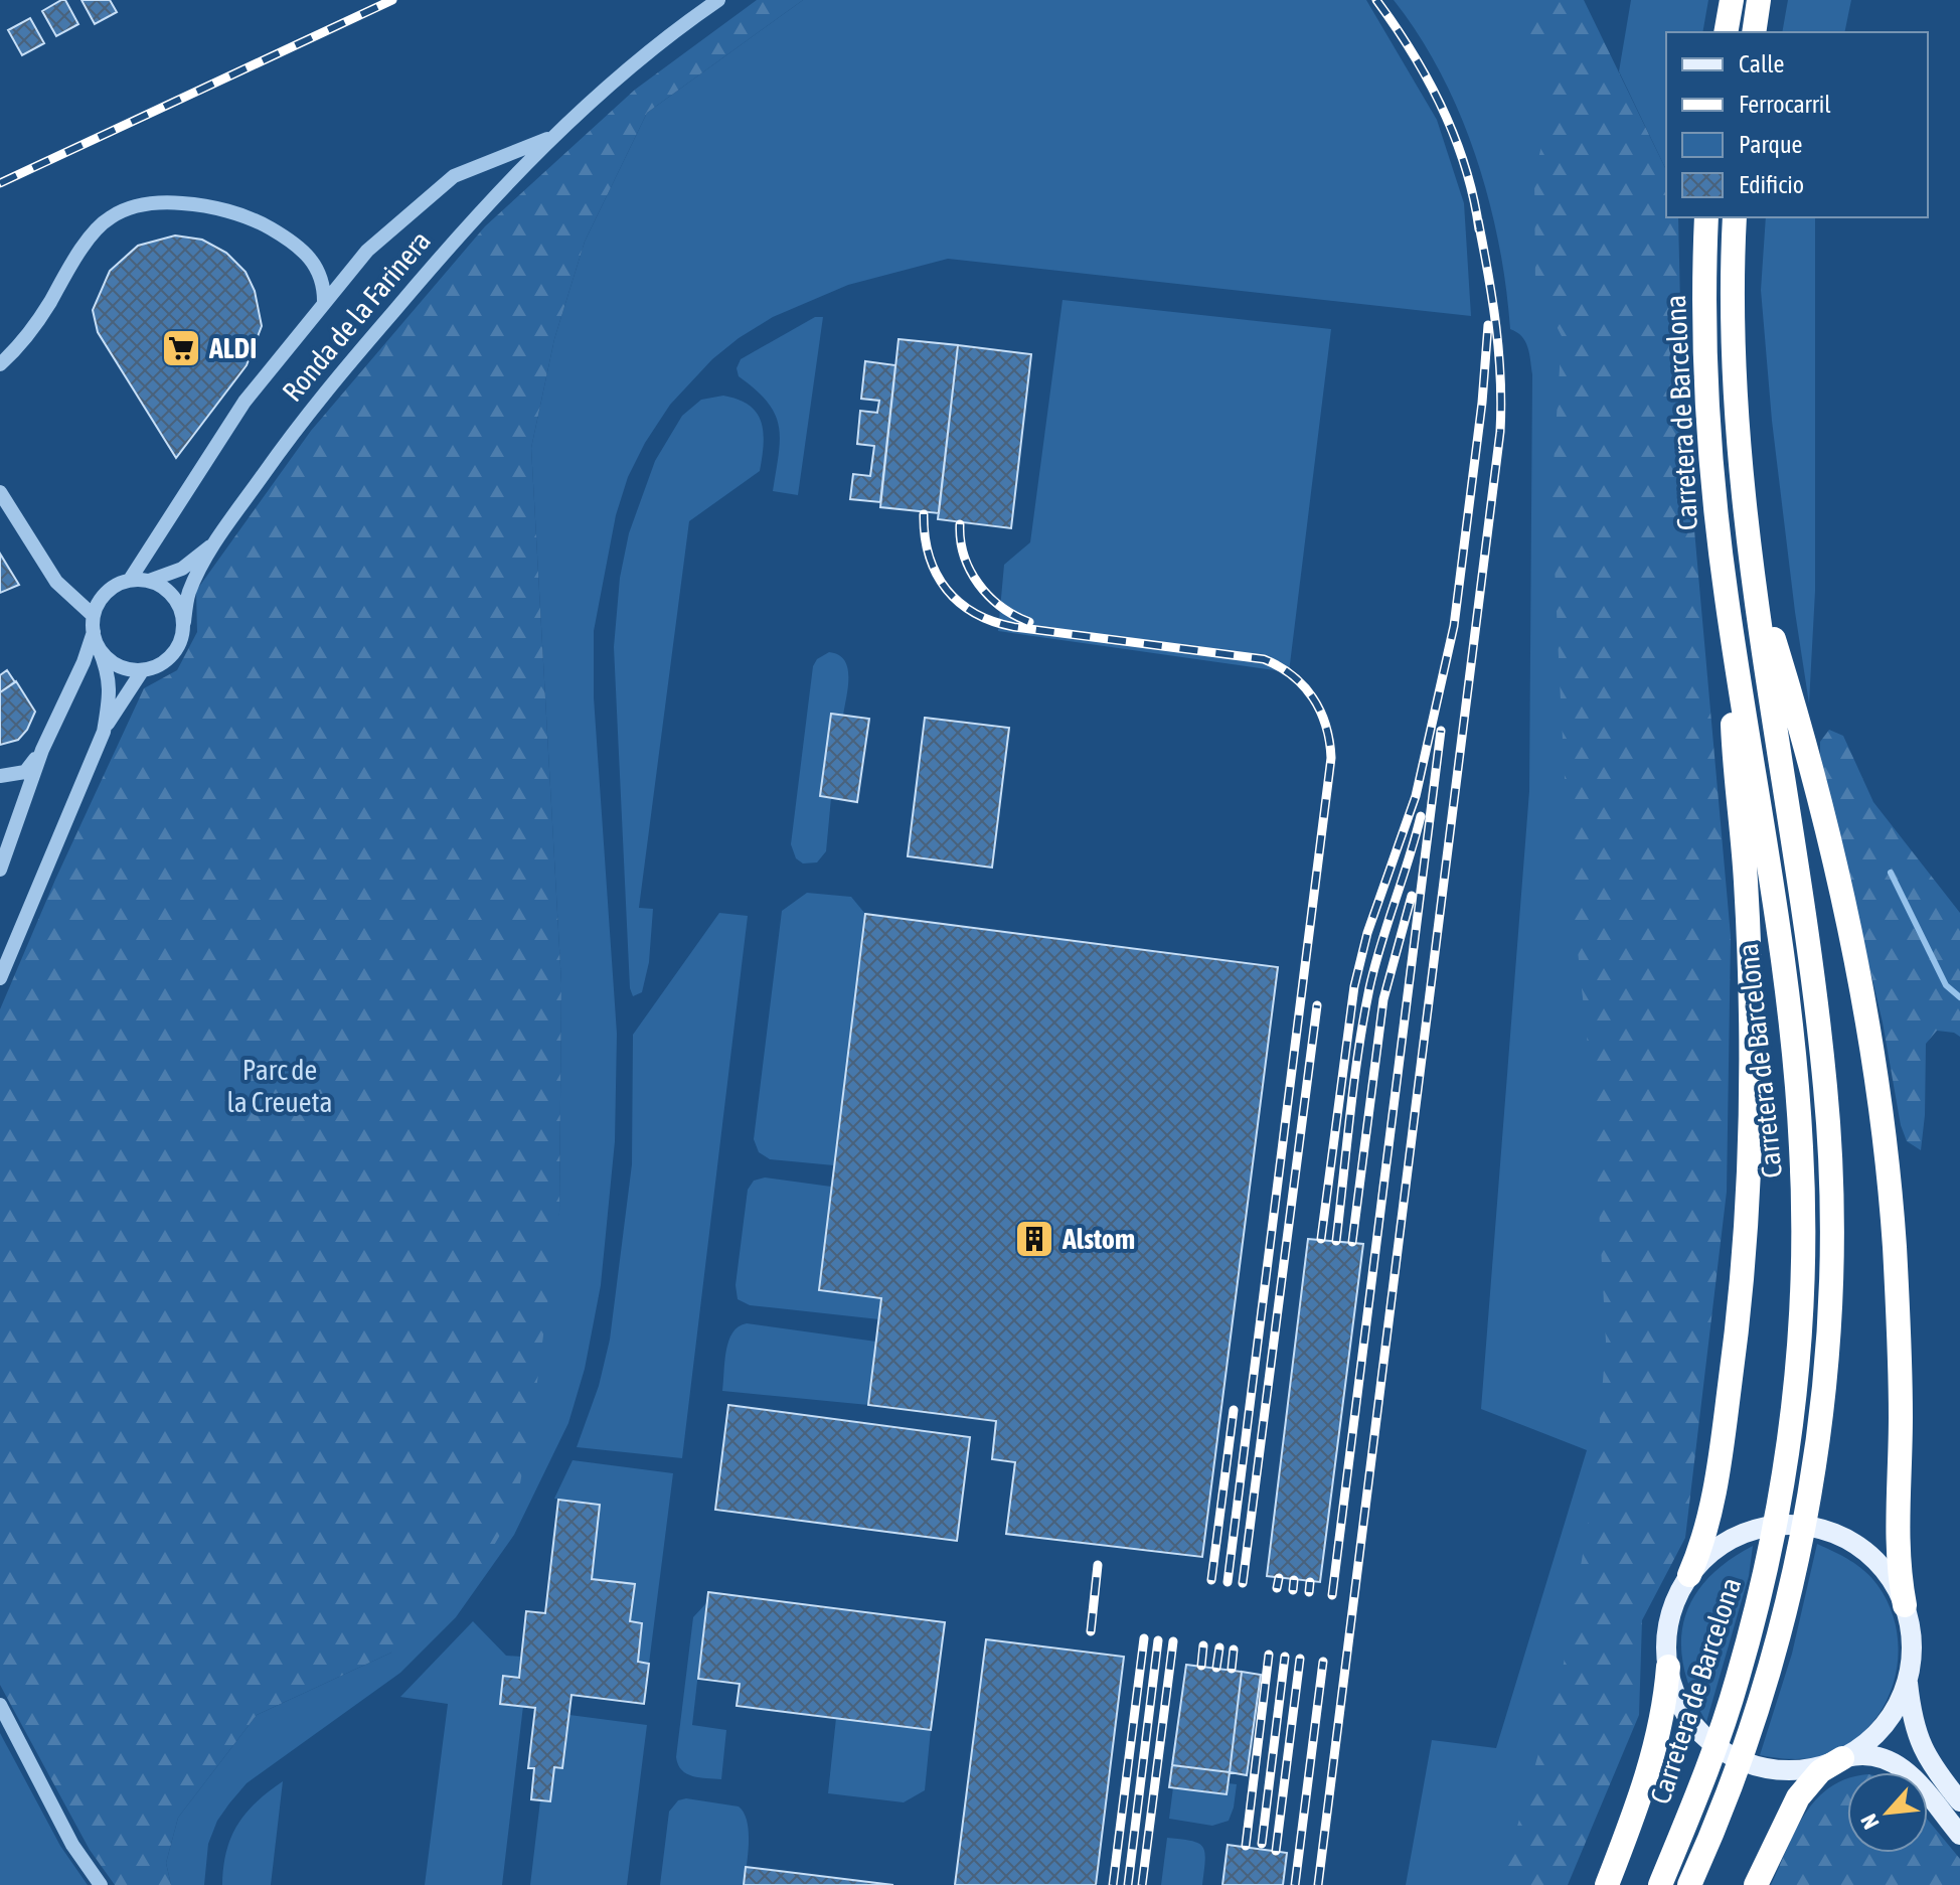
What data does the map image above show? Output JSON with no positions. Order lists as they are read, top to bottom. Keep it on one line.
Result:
{"streets":{"highway":["Carretera de Barcelona"],"street":["Ronda de la Farinera"]},"parks":["Parc de la Creueta"],"places":{"supermarket":["ALDI"],"building":["Alstom"]},"legend":["Calle","Ferrocarril","Parque","Edificio"],"north":"bottom left"}
